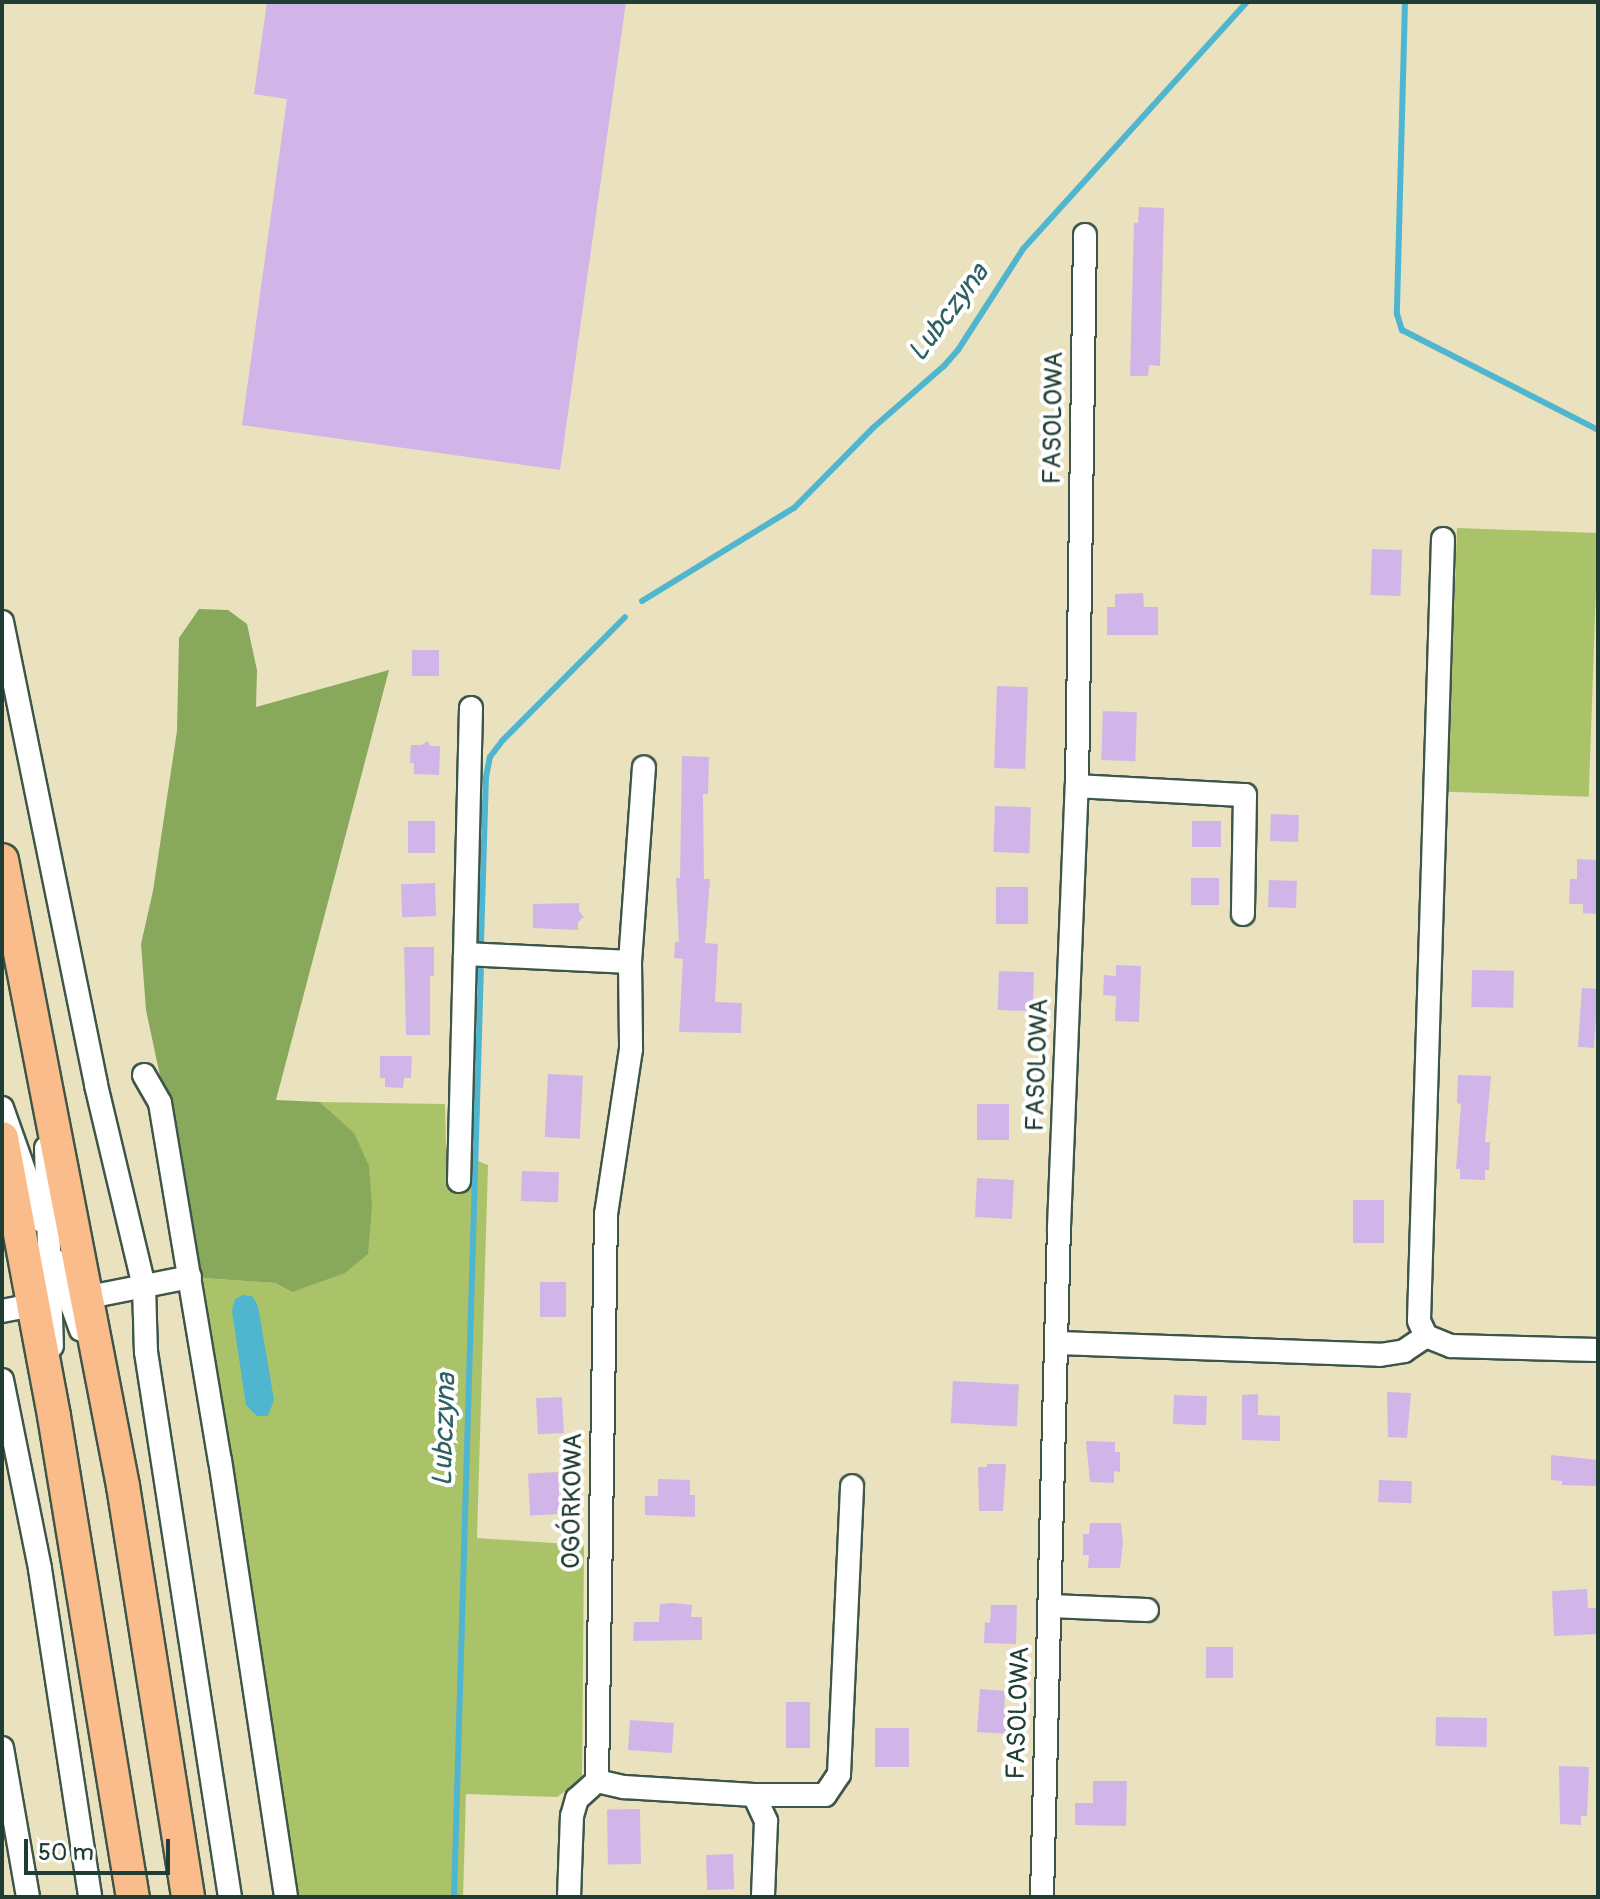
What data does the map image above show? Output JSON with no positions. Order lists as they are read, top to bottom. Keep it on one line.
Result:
{"streets":{"street":["FASOLOWA","OGÓRKOWA"]},"water":["Lubczyna"],"scale_bar":"50 m"}
